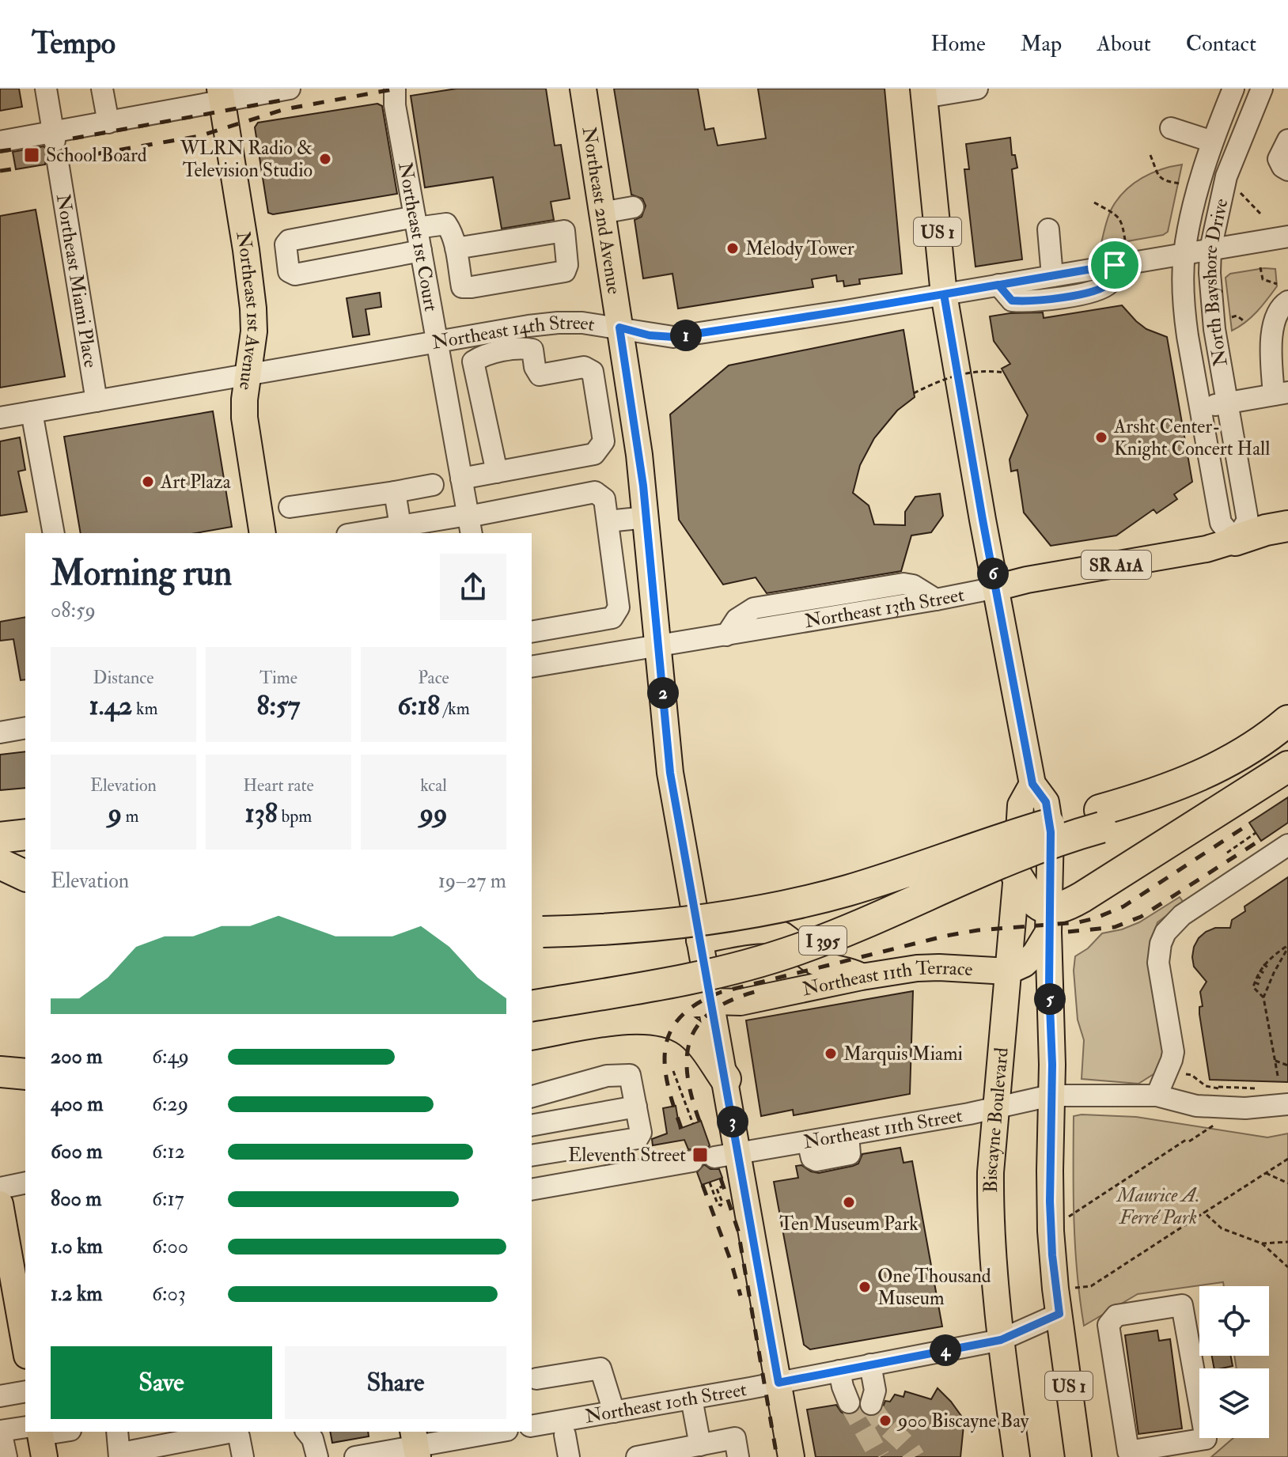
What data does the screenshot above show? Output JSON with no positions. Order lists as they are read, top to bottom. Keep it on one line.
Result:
{"streets":{"highway":["I 395"],"main road":["Northeast 2nd Avenue","US 1","Northeast 1st Avenue","SR A1A","Northeast 13th Street","Northeast 11th Terrace","Biscayne Boulevard"],"street":["Northeast 1st Court","Northeast Miami Place","North Bayshore Drive","Northeast 14th Street","Northeast 11th Street","Northeast 10th Street"]},"crossings":[["Northeast 2nd Avenue","Northeast 14th Street"],["Northeast 2nd Avenue","Northeast 13th Street"],["Northeast 2nd Avenue","Northeast 11th Terrace"],["Northeast 2nd Avenue","Northeast 11th Street"],["Northeast 2nd Avenue","Northeast 10th Street"],["US 1","Northeast 14th Street"],["US 1","Northeast 13th Street"],["US 1","Biscayne Boulevard"],["US 1","Northeast 11th Street"],["US 1","Northeast 10th Street"],["Northeast 1st Court","Northeast 14th Street"],["Northeast Miami Place","Northeast 14th Street"],["North Bayshore Drive","Northeast 14th Street"],["North Bayshore Drive","Northeast 13th Street"],["Northeast 1st Avenue","Northeast 14th Street"],["Northeast 11th Terrace","Biscayne Boulevard"],["Biscayne Boulevard","Northeast 11th Street"],["Biscayne Boulevard","Northeast 10th Street"]],"parks":["Maurice A. Ferré Park"],"places":{"transit":["School Board","Eleventh Street"],"other":["WLRN Radio & Television Studio","Melody Tower","Arsht Center- Knight Concert Hall","Art Plaza","Marquis Miami","Ten Museum Park","One Thousand Museum","900 Biscayne Bay"]},"page":{"header":"Tempo","nav":["Home","Map","About","Contact"],"pins":["1","6","2","5","3","4"],"heading":["Morning run","08:59"],"stats":[["Distance","1.42 km"],["Time","8:57"],["Pace","6:18 /km"],["Elevation","9 m"],["Heart rate","138 bpm"],["kcal","99"]],"chart":["Elevation","19–27 m"],"list":[{"name":"200 m","note":"6:49"},{"name":"400 m","note":"6:29"},{"name":"600 m","note":"6:12"},{"name":"800 m","note":"6:17"},{"name":"1.0 km","note":"6:00"},{"name":"1.2 km","note":"6:03"}],"buttons":["Save","Share"]}}
